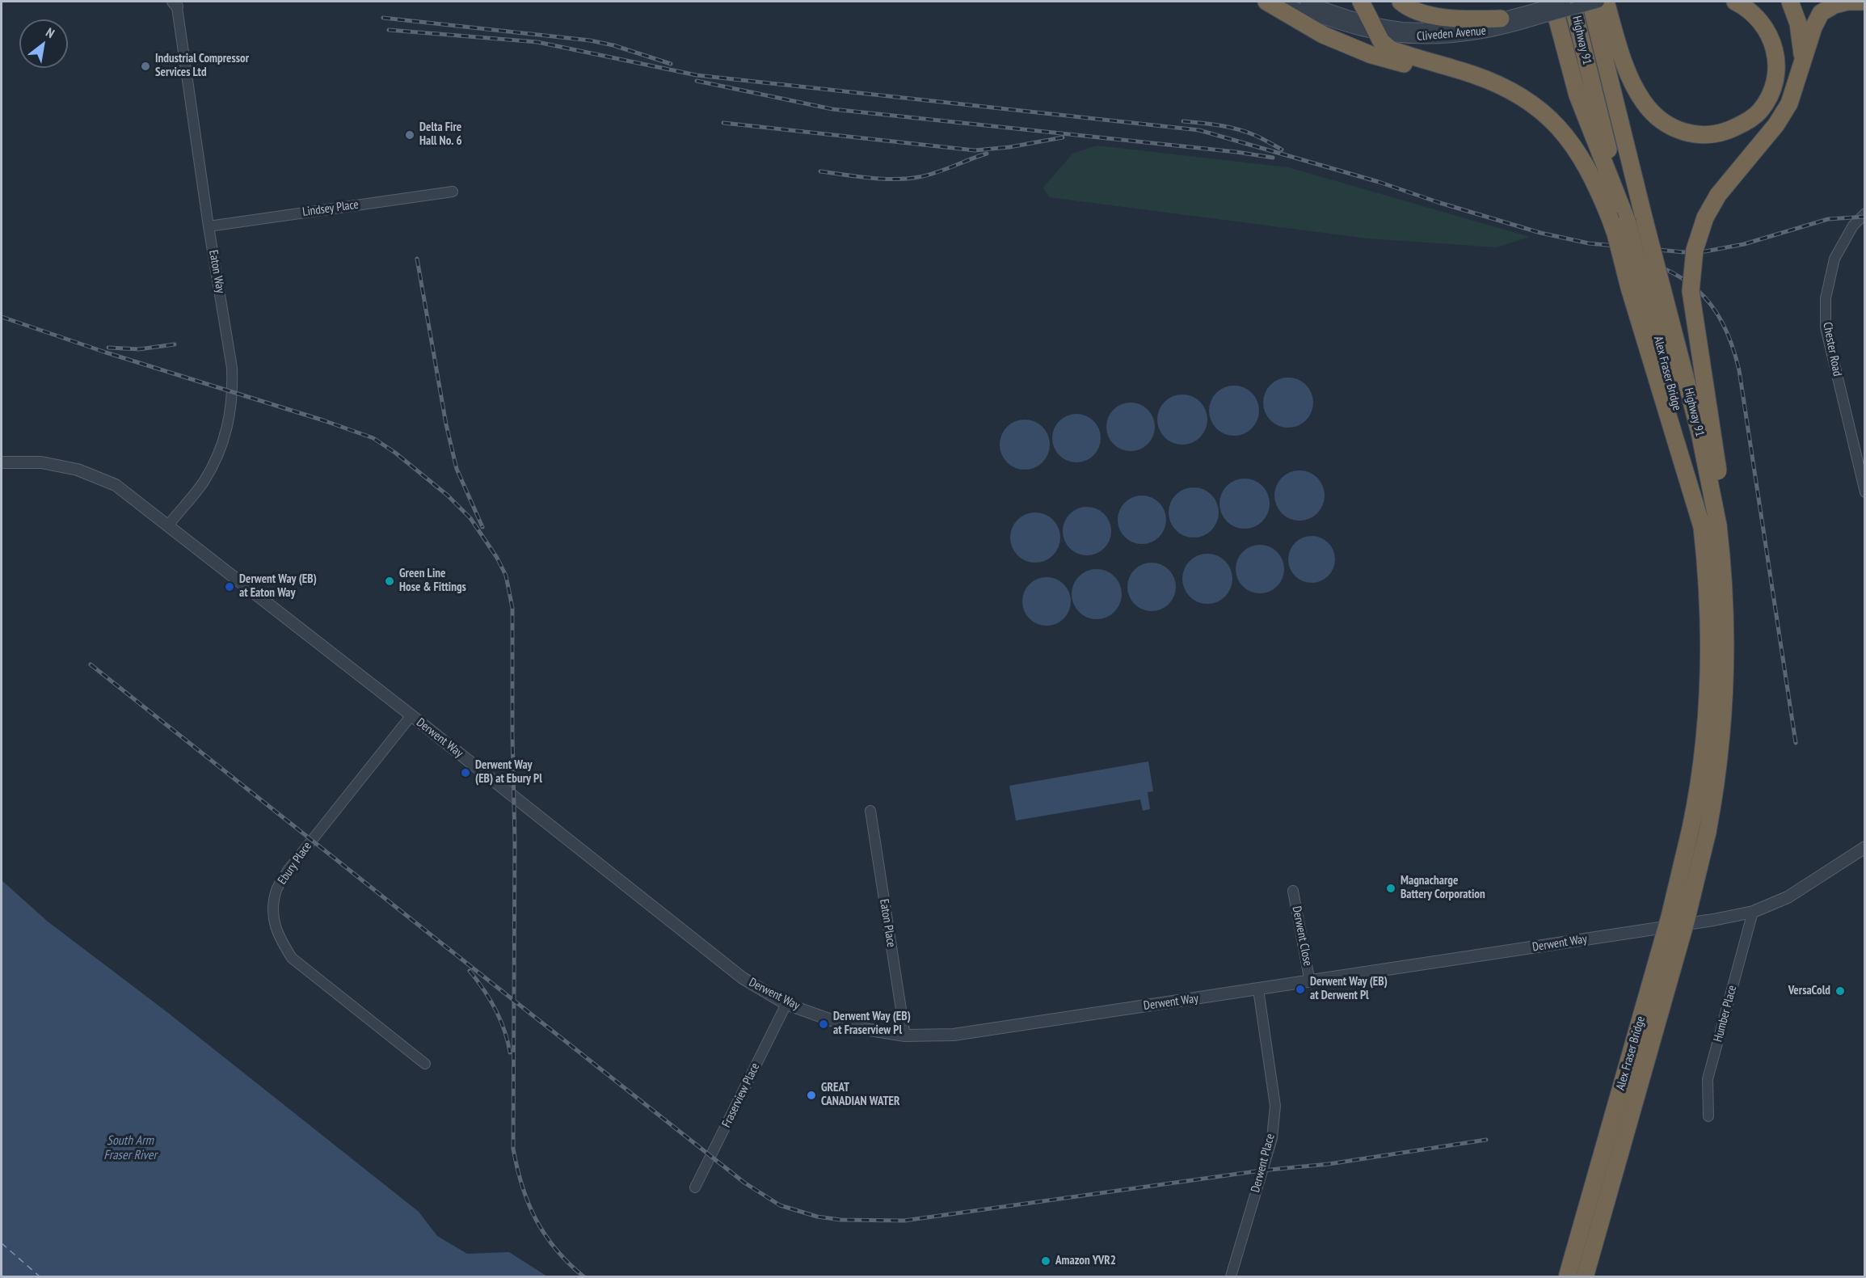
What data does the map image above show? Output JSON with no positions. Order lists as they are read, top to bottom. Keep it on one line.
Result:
{"streets":{"highway":["Highway 91","Alex Fraser Bridge"],"street":["Cliveden Avenue","Lindsey Place","Eaton Way","Chester Road","Derwent Way","Ebury Place","Eaton Place","Derwent Close","Humber Place","Fraserview Place","Derwent Place"]},"crossings":[["Highway 91","Alex Fraser Bridge"],["Lindsey Place","Eaton Way"],["Eaton Way","Derwent Way"],["Derwent Way","Ebury Place"],["Derwent Way","Eaton Place"],["Derwent Way","Derwent Close"],["Derwent Way","Humber Place"],["Derwent Way","Fraserview Place"],["Derwent Way","Derwent Place"]],"water":["South Arm Fraser River"],"places":["Industrial Compressor Services Ltd","Delta Fire Hall No. 6","Green Line Hose & Fittings","Derwent Way (EB) at Eaton Way","Derwent Way (EB) at Ebury Pl","Magnacharge Battery Corporation","Derwent Way (EB) at Derwent Pl","VersaCold","Derwent Way (EB) at Fraserview Pl","GREAT CANADIAN WATER","Amazon YVR2"],"north":"top right"}
